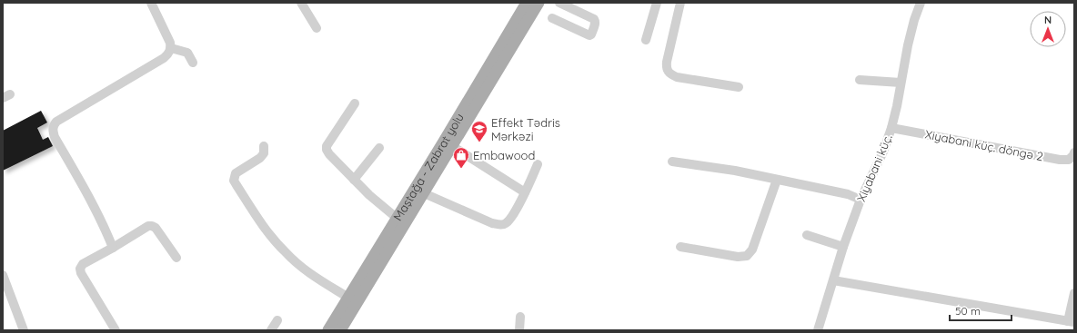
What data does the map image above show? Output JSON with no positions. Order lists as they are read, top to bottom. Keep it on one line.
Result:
{"streets":{"main road":["Maştağa - Zabrat yolu"],"street":["Xiyabani küç. döngə 2","Xiyabani küç."]},"crossings":[["Xiyabani küç. döngə 2","Xiyabani küç."]],"places":{"school or university":["Effekt Tədris Mərkəzi"],"shop":["Embawood"]},"scale_bar":"50 m","north":"top"}
